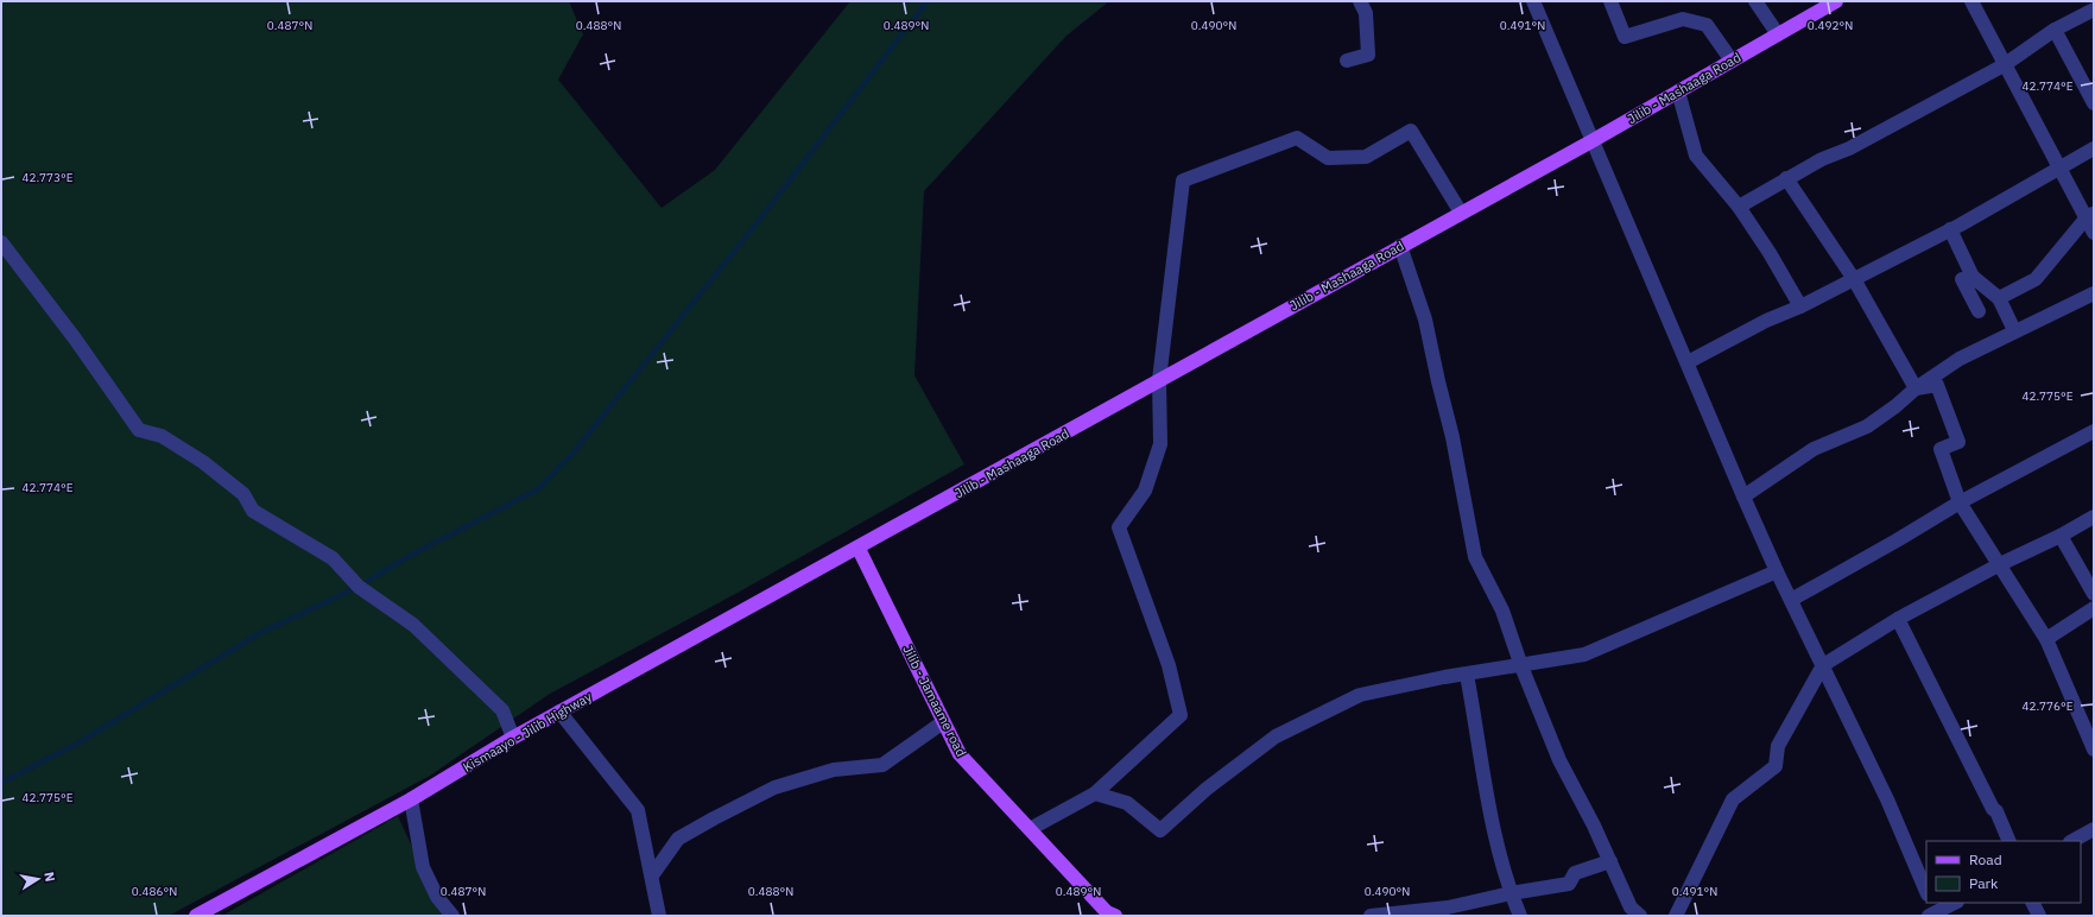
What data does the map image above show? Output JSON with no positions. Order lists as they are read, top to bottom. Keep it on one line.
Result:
{"streets":{"main road":["Jilib - Mashaaga Road","Jilib - Jamaame road","Kismaayo - Jilib Highway"]},"crossings":[["Jilib - Mashaaga Road","Jilib - Jamaame road"],["Jilib - Mashaaga Road","Kismaayo - Jilib Highway"],["Jilib - Jamaame road","Kismaayo - Jilib Highway"]],"legend":["Road","Park"],"north":"right","coordinates":["0.487°N","0.488°N","0.489°N","0.490°N","0.491°N","0.492°N","42.774°E","42.773°E","42.775°E","42.776°E","0.486°N"]}
